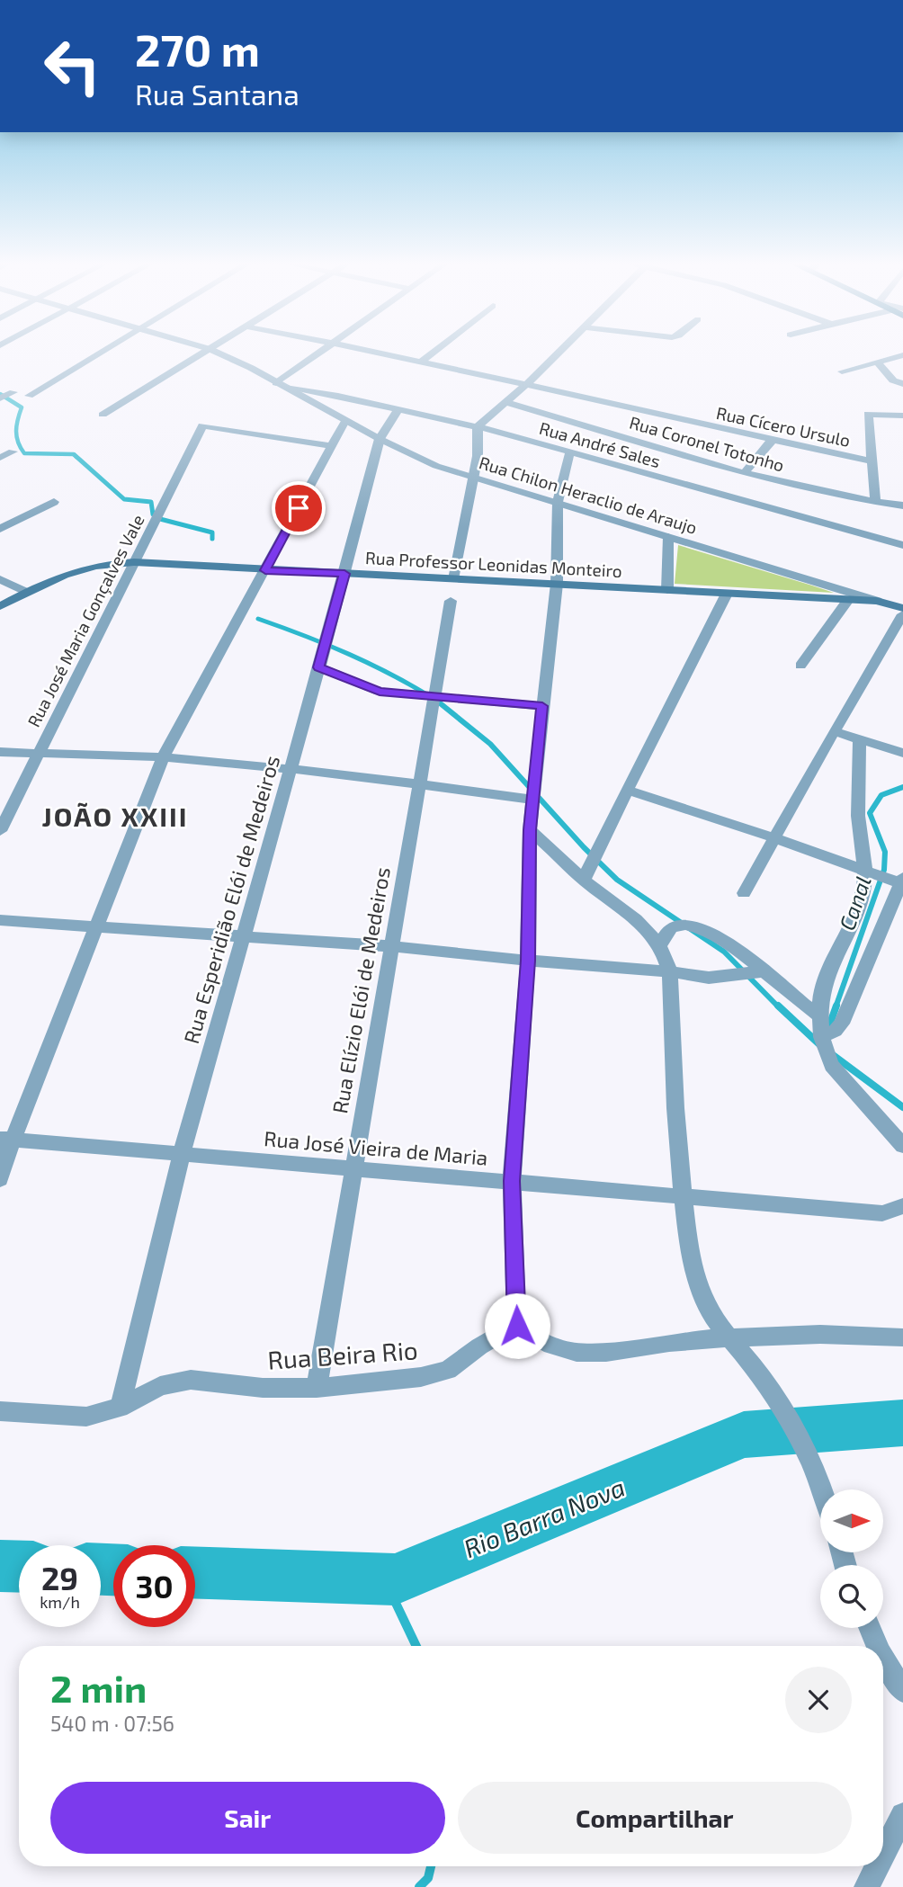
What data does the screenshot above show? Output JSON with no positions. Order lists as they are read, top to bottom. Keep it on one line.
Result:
{"streets":{"main road":["Rua Chilon Heraclio de Araujo","Rua Professor Leonidas Monteiro"],"street":["Rua Cícero Ursulo","Rua Coronel Totonho","Rua André Sales","Rua José Maria Gonçalves Vale","Rua Esperidião Elói de Medeiros","Rua Elízio Elói de Medeiros","Rua José Vieira de Maria","Rua Beira Rio"]},"crossings":[["Rua André Sales","Rua Chilon Heraclio de Araujo"],["Rua André Sales","Rua Esperidião Elói de Medeiros"],["Rua Chilon Heraclio de Araujo","Rua Professor Leonidas Monteiro"],["Rua Chilon Heraclio de Araujo","Rua Esperidião Elói de Medeiros"],["Rua Professor Leonidas Monteiro","Rua José Maria Gonçalves Vale"],["Rua Professor Leonidas Monteiro","Rua Esperidião Elói de Medeiros"],["Rua Esperidião Elói de Medeiros","Rua José Vieira de Maria"],["Rua Esperidião Elói de Medeiros","Rua Beira Rio"],["Rua Elízio Elói de Medeiros","Rua José Vieira de Maria"],["Rua Elízio Elói de Medeiros","Rua Beira Rio"]],"districts":["JOÃO XXIII"],"water":["Canal","Rio Barra Nova"],"north":"right","page":{"turn":["270 m","Rua Santana"],"speed":"29 km/h","limit":"30","heading":["2 min","540 m · 07:56"],"buttons":["Sair","Compartilhar"]}}
